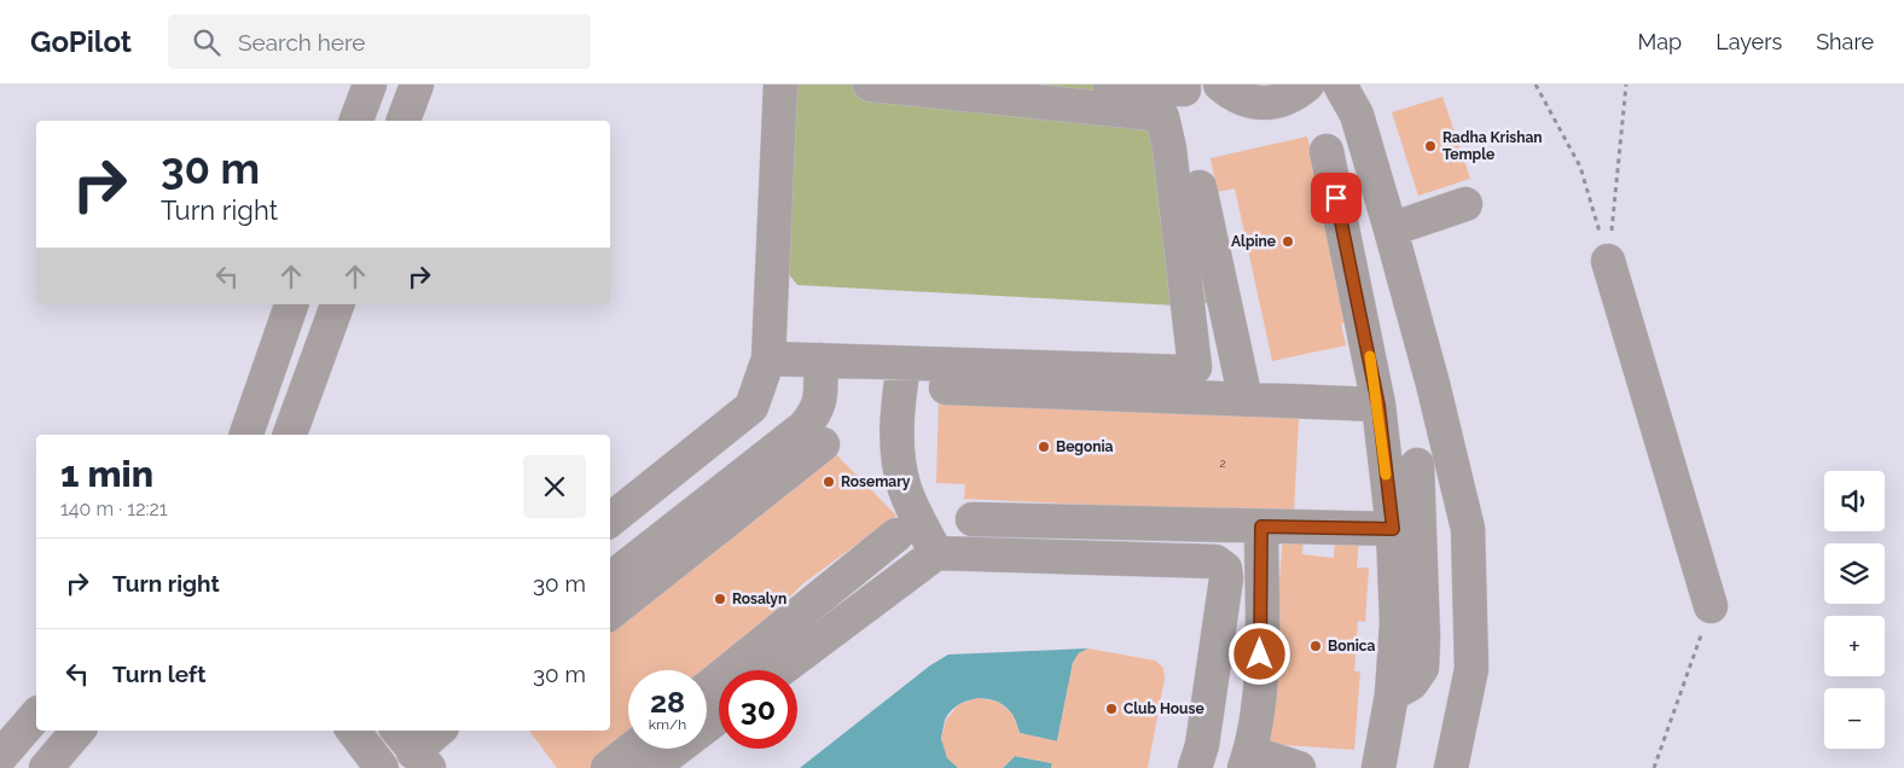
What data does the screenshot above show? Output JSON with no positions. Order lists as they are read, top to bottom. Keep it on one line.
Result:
{"places":["Radha Krishan Temple","Alpine","Begonia","Rosemary","Rosalyn","Bonica","Club House"],"house_numbers":["2"],"page":{"header":"GoPilot","search":"Search here","nav":["Map","Layers","Share"],"turn":["30 m","Turn right"],"heading":["1 min","140 m · 12:21"],"map_buttons":["+","−"],"list":[{"name":"Turn right","value":"30 m"},{"name":"Turn left","value":"30 m"}],"speed":"28 km/h","limit":"30"}}
